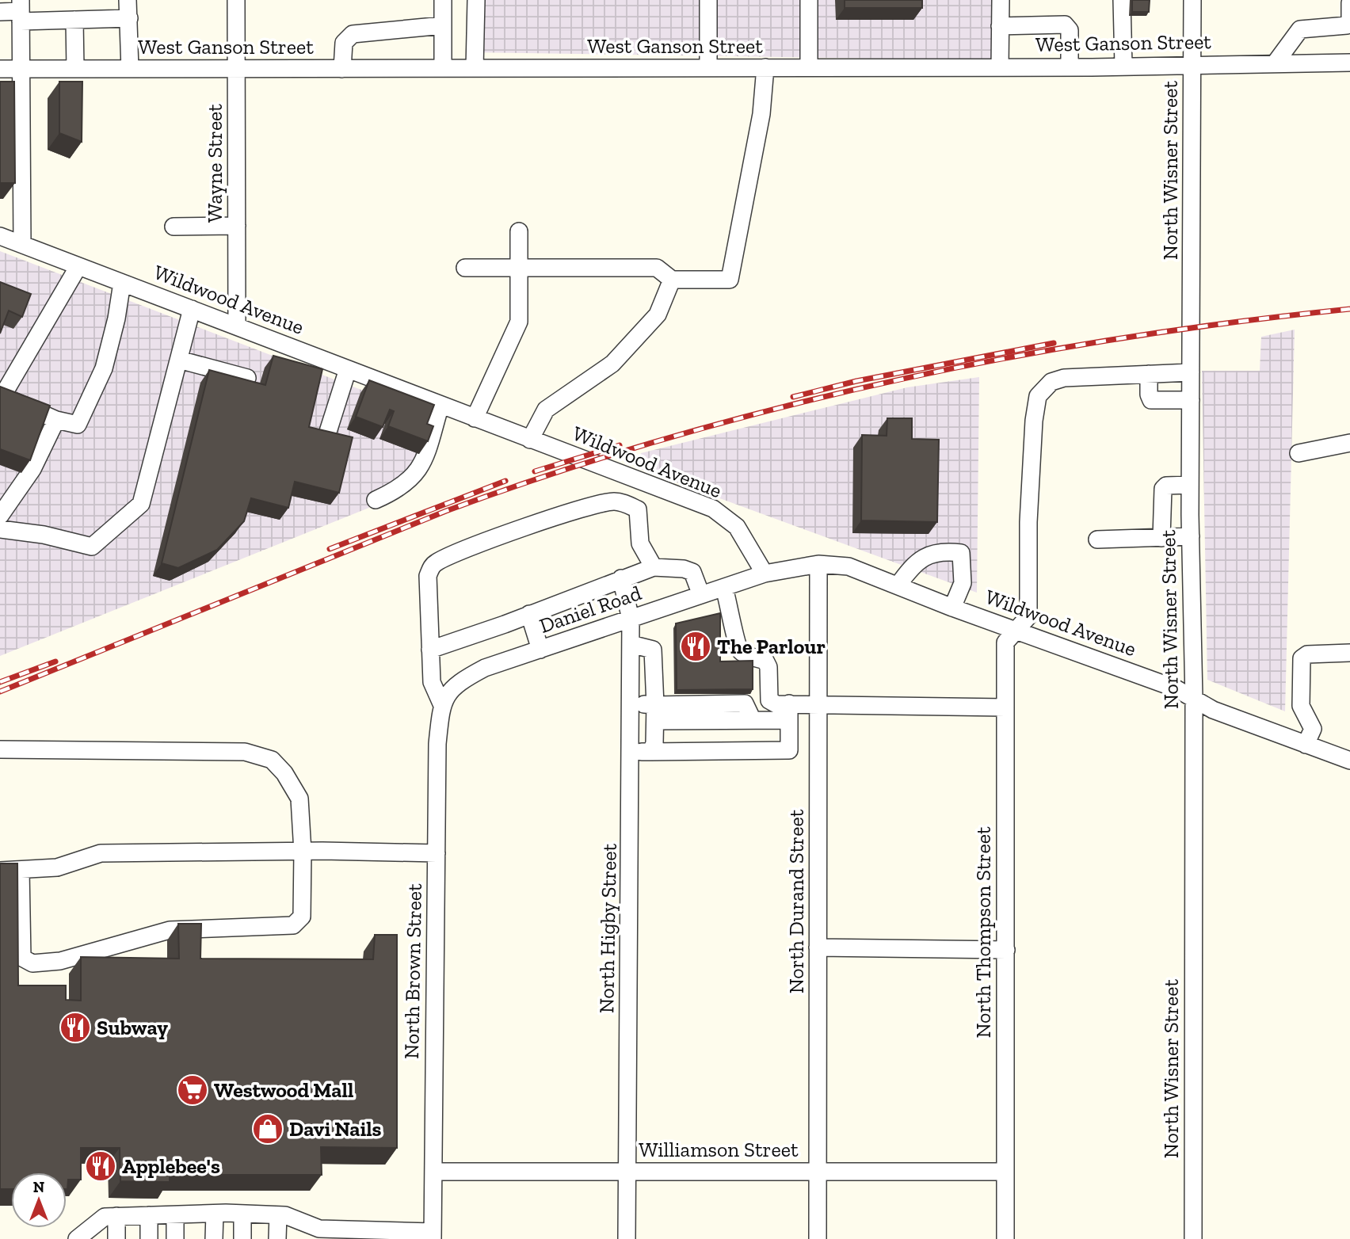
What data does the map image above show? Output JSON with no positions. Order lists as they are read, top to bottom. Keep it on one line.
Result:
{"streets":{"street":["West Ganson Street","Wayne Street","North Wisner Street","Wildwood Avenue","Daniel Road","North Durand Street","North Higby Street","North Thompson Street","North Brown Street","Williamson Street"]},"crossings":[["West Ganson Street","Wayne Street"],["West Ganson Street","North Wisner Street"],["Wayne Street","Wildwood Avenue"],["North Wisner Street","Wildwood Avenue"],["Wildwood Avenue","Daniel Road"],["Wildwood Avenue","North Durand Street"],["Wildwood Avenue","North Thompson Street"],["Daniel Road","North Higby Street"],["Daniel Road","North Brown Street"],["North Durand Street","Williamson Street"],["North Higby Street","Williamson Street"],["North Thompson Street","Williamson Street"],["North Brown Street","Williamson Street"]],"places":{"restaurant":["The Parlour","Subway","Applebee's"],"supermarket":["Westwood Mall"],"shop":["Davi Nails"]},"north":"top"}
